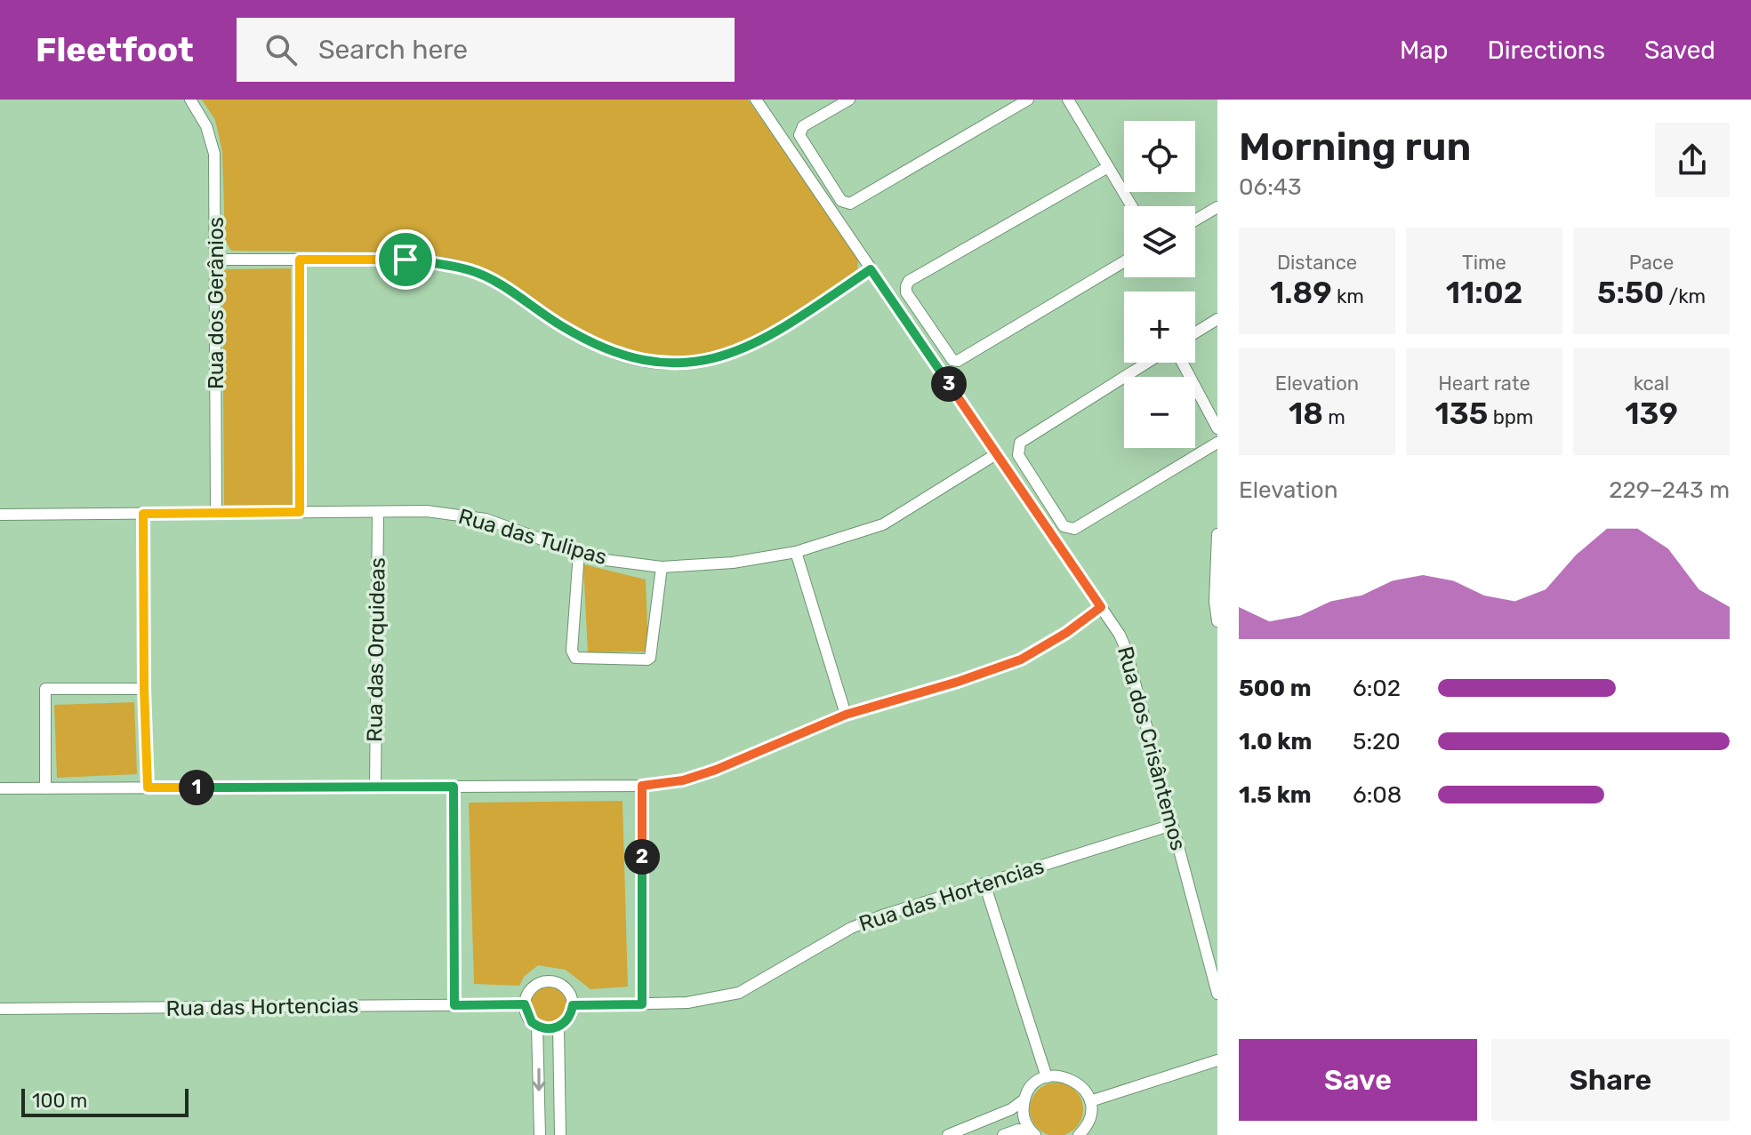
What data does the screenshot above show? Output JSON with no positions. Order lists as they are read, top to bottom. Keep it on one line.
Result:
{"streets":{"street":["Rua dos Gerânios","Rua das Tulipas","Rua das Orquideas","Rua dos Crisântemos","Rua das Hortencias"]},"crossings":[["Rua dos Gerânios","Rua das Tulipas"],["Rua das Tulipas","Rua das Orquideas"],["Rua das Tulipas","Rua dos Crisântemos"],["Rua dos Crisântemos","Rua das Hortencias"]],"scale_bar":"100 m","page":{"header":"Fleetfoot","search":"Search here","nav":["Map","Directions","Saved"],"heading":["Morning run","06:43"],"map_buttons":["+","−"],"stats":[["Distance","1.89 km"],["Time","11:02"],["Pace","5:50 /km"],["Elevation","18 m"],["Heart rate","135 bpm"],["kcal","139"]],"pins":["3","1","2"],"chart":["Elevation","229–243 m"],"list":[{"name":"500 m","note":"6:02"},{"name":"1.0 km","note":"5:20"},{"name":"1.5 km","note":"6:08"}],"buttons":["Save","Share"],"scale":"100 m"}}
